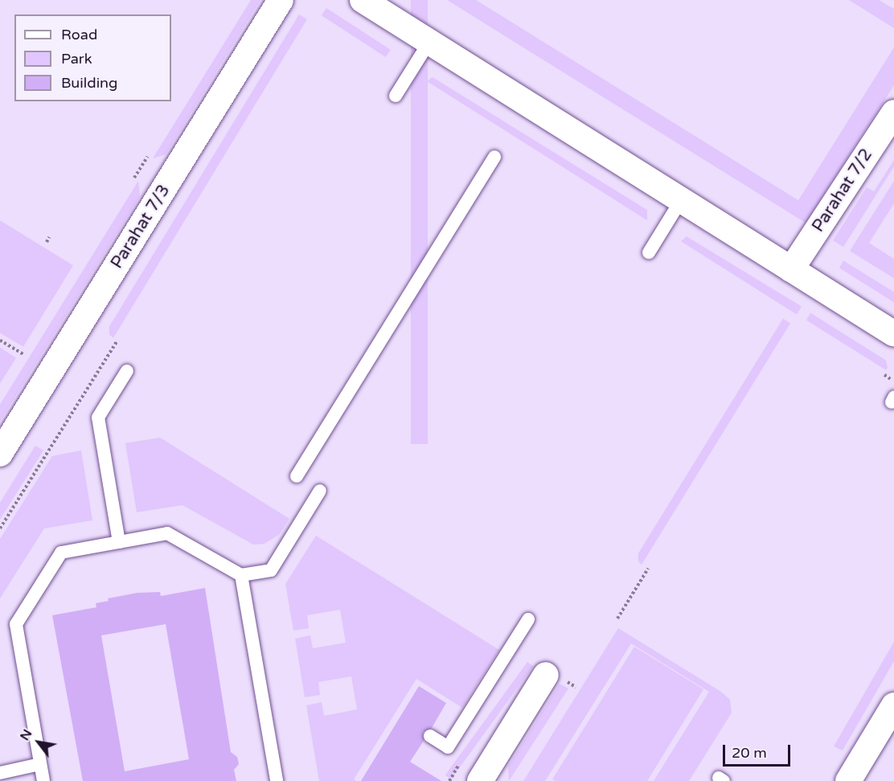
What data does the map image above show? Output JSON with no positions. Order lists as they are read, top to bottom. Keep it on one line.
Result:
{"streets":{"street":["Parahat 7/2","Parahat 7/3"]},"legend":["Road","Park","Building"],"scale_bar":"20 m","north":"top left"}
